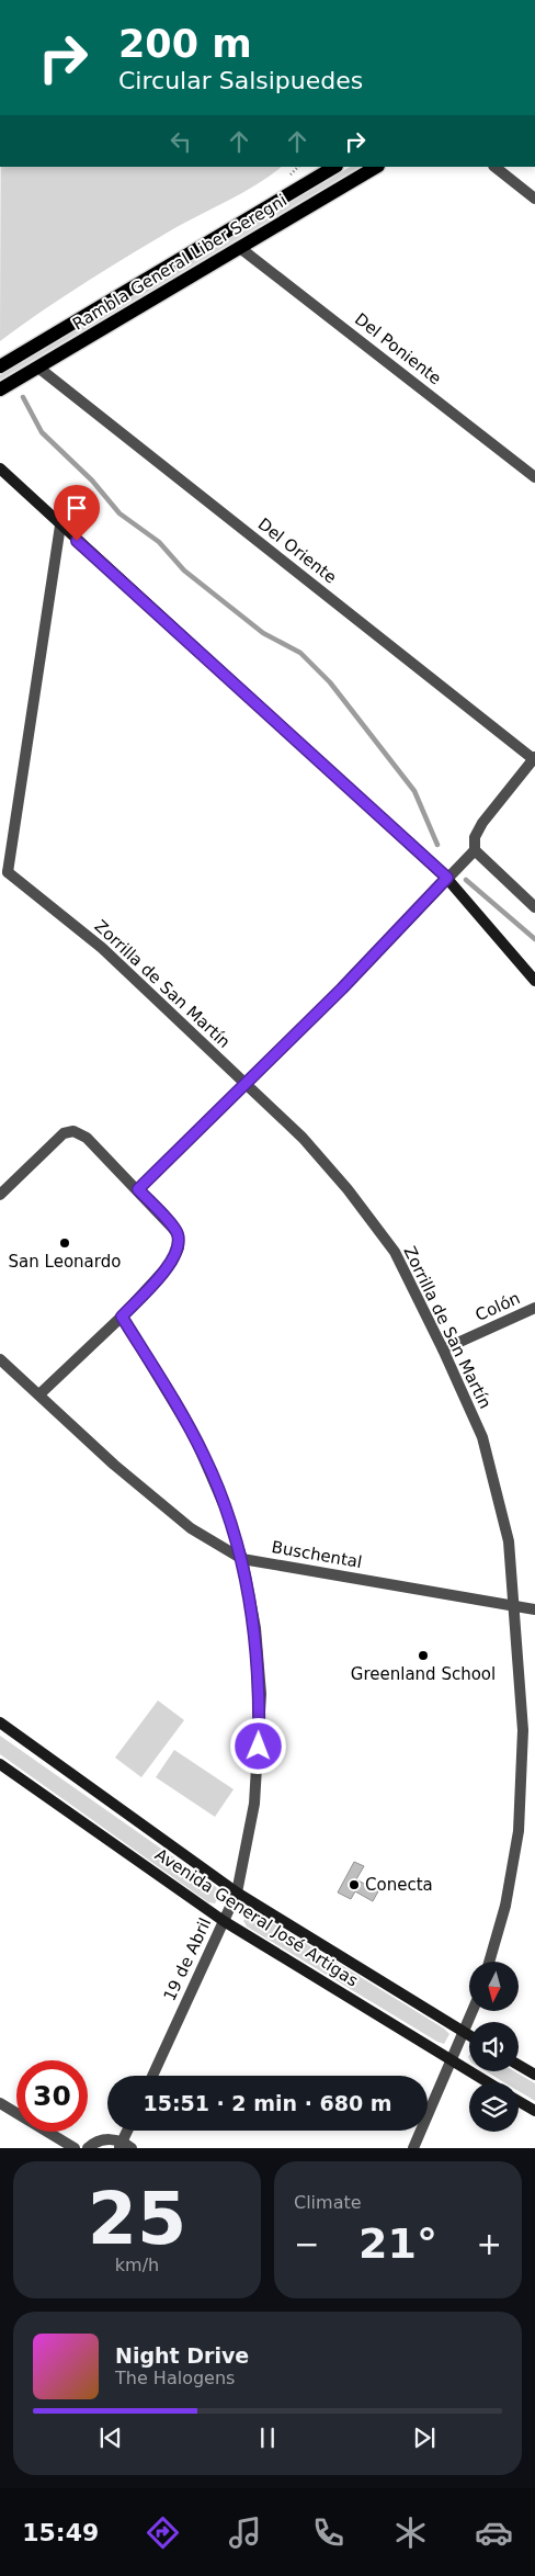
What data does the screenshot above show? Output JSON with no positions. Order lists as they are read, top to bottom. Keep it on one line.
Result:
{"streets":{"main road":["Rambla General Liber Seregni"],"street":["Del Poniente","Del Oriente","Zorrilla de San Martín","Colón","Buschental","Avenida General José Artigas","19 de Abril"]},"crossings":[["Rambla General Liber Seregni","Del Poniente"],["Rambla General Liber Seregni","Del Oriente"],["Zorrilla de San Martín","Colón"],["Zorrilla de San Martín","Buschental"],["Buschental","19 de Abril"],["Avenida General José Artigas","19 de Abril"]],"places":["San Leonardo","Greenland School","Conecta"],"north":"bottom","page":{"turn":["200 m","Circular Salsipuedes"],"limit":"30","trip":"15:51 · 2 min · 680 m","tile":[["25","km/h"],"Climate"],"heat":["−","21°","+"],"song":["Night Drive","The Halogens"],"tabs":"15:49"}}
